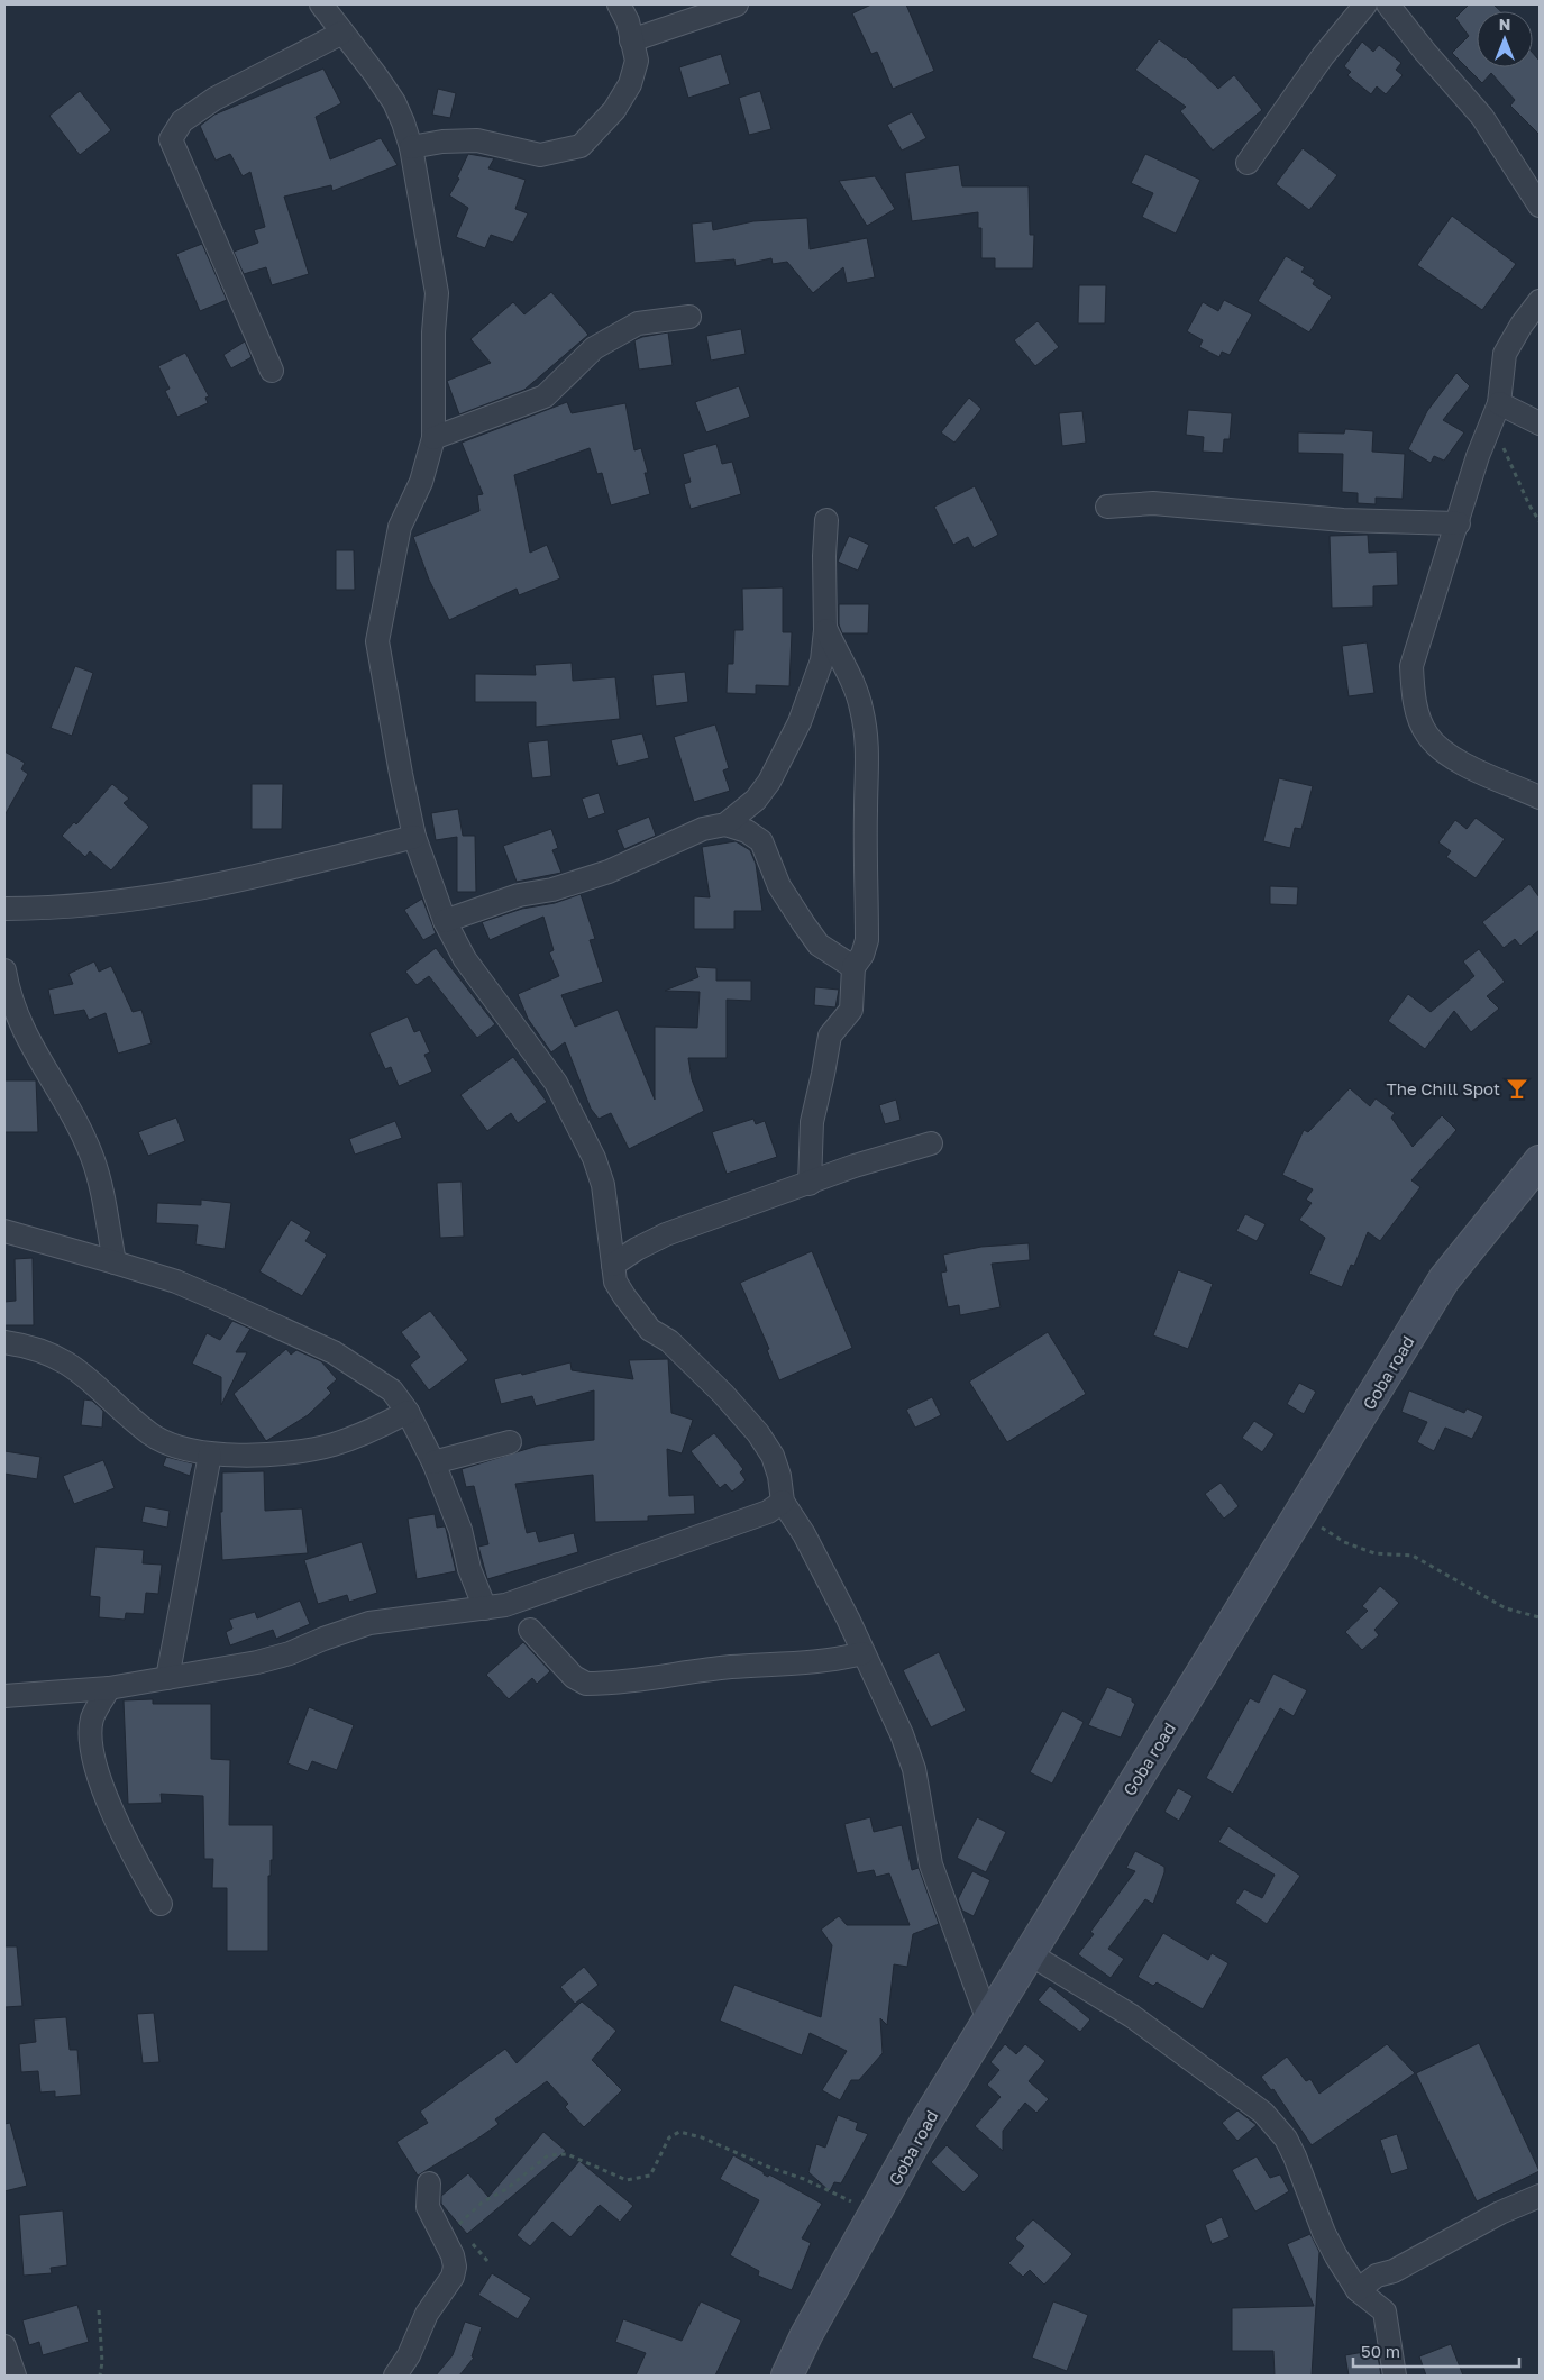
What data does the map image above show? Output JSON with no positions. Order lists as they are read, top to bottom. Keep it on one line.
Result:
{"streets":{"main road":["Goba road"]},"places":{"bar":["The Chill Spot"]},"scale_bar":"50 m","north":"top"}
